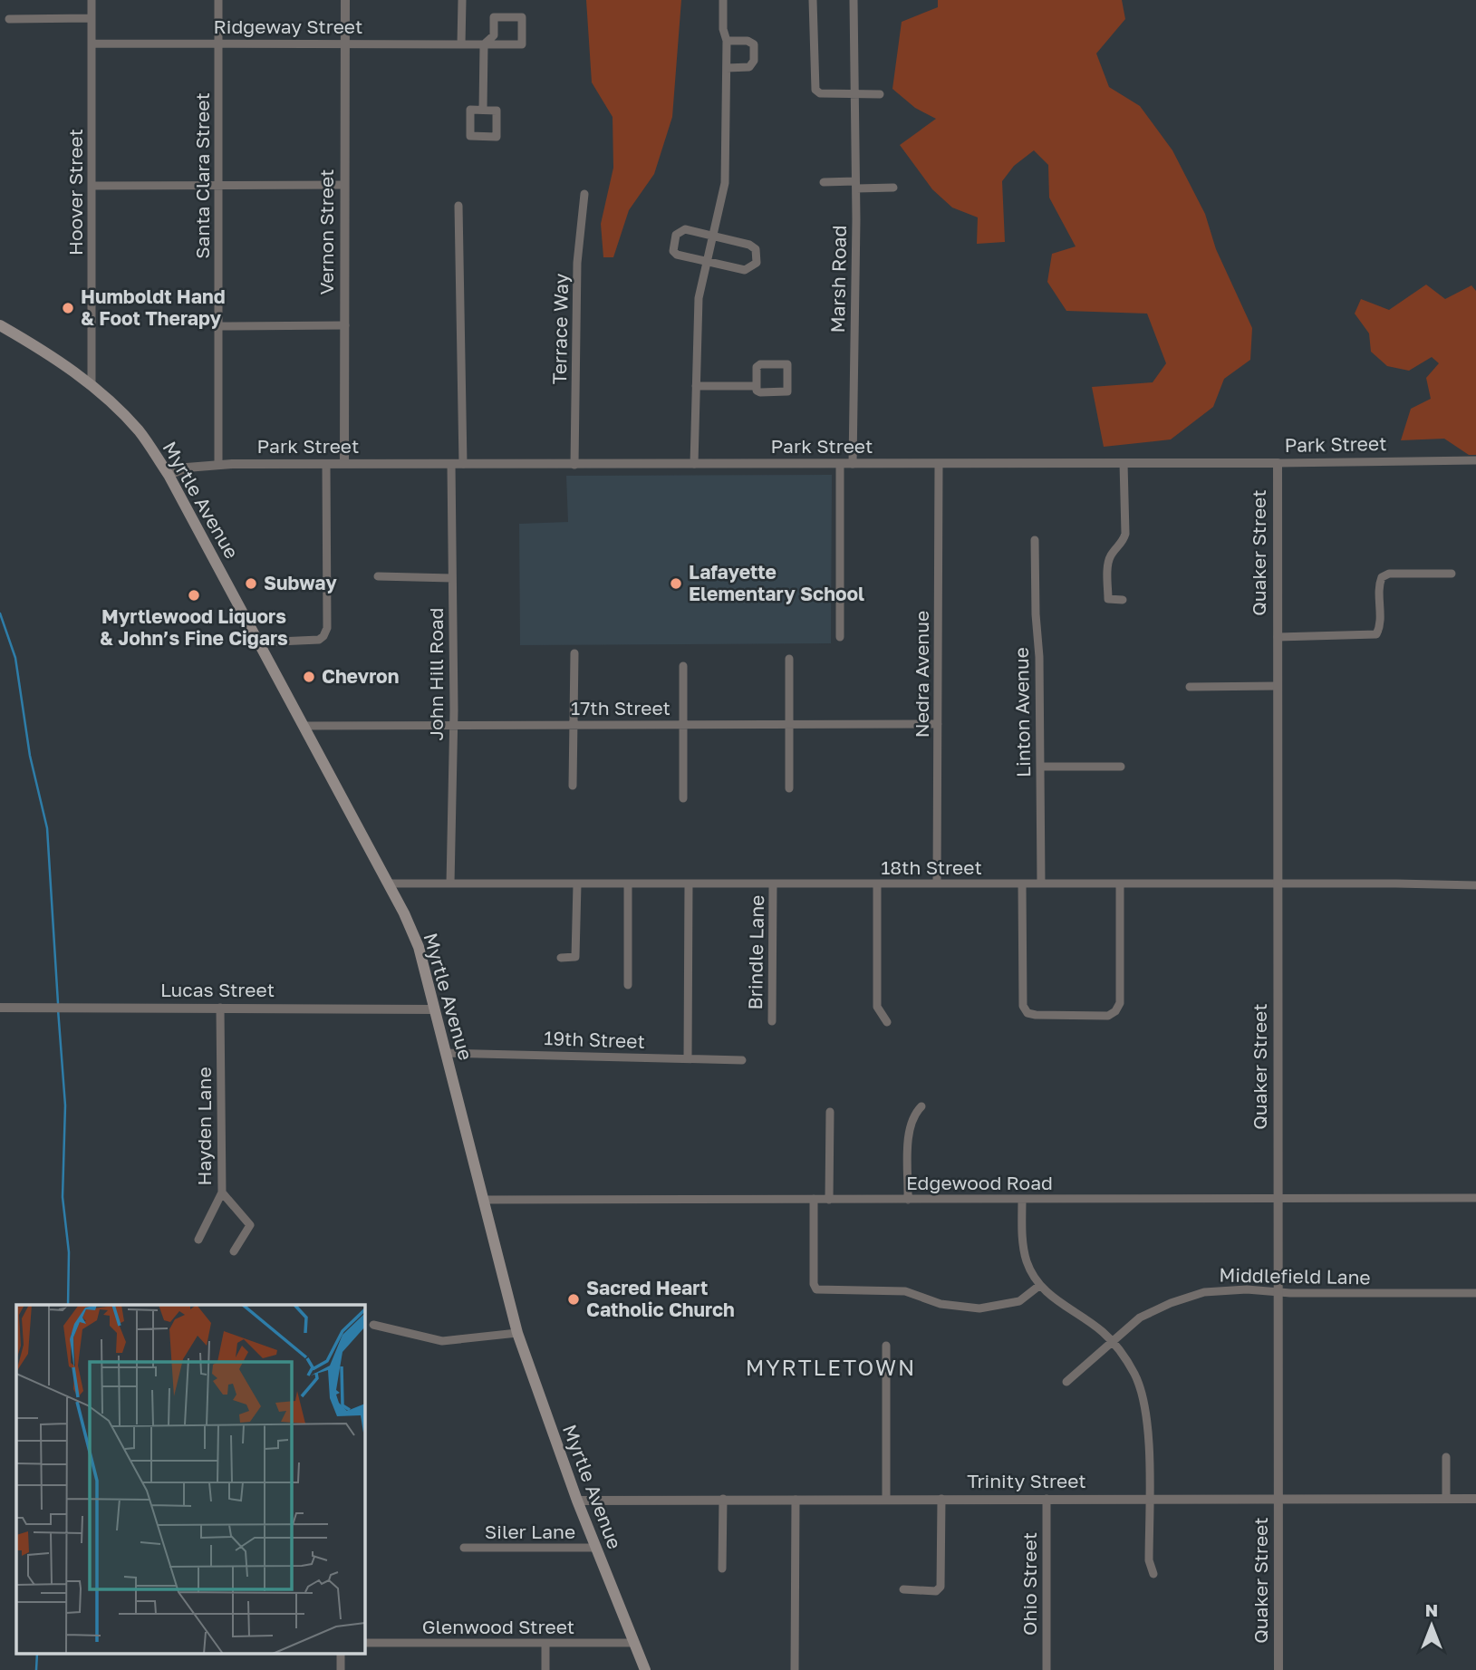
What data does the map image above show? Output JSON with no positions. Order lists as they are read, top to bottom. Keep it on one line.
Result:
{"streets":{"main road":["Myrtle Avenue"],"street":["Ridgeway Street","Santa Clara Street","Hoover Street","Vernon Street","Marsh Road","Terrace Way","Park Street","Quaker Street","John Hill Road","Nedra Avenue","17th Street","Linton Avenue","18th Street","Brindle Lane","Lucas Street","19th Street","Hayden Lane","Edgewood Road","Middlefield Lane","Trinity Street","Siler Lane","Ohio Street","Glenwood Street"]},"crossings":[["Ridgeway Street","Santa Clara Street"],["Ridgeway Street","Hoover Street"],["Ridgeway Street","Vernon Street"],["Santa Clara Street","Park Street"],["Hoover Street","Myrtle Avenue"],["Vernon Street","Park Street"],["Marsh Road","Park Street"],["Terrace Way","Park Street"],["Park Street","Myrtle Avenue"],["Park Street","Quaker Street"],["Park Street","John Hill Road"],["Park Street","Nedra Avenue"],["Myrtle Avenue","17th Street"],["Myrtle Avenue","18th Street"],["Myrtle Avenue","Lucas Street"],["Myrtle Avenue","19th Street"],["Myrtle Avenue","Edgewood Road"],["Myrtle Avenue","Trinity Street"],["Myrtle Avenue","Siler Lane"],["Myrtle Avenue","Glenwood Street"],["Quaker Street","18th Street"],["Quaker Street","Edgewood Road"],["Quaker Street","Middlefield Lane"],["Quaker Street","Trinity Street"],["John Hill Road","17th Street"],["John Hill Road","18th Street"],["Nedra Avenue","17th Street"],["Nedra Avenue","18th Street"],["Linton Avenue","18th Street"],["18th Street","Brindle Lane"],["Lucas Street","Hayden Lane"],["Trinity Street","Ohio Street"]],"districts":["MYRTLETOWN"],"places":["Humboldt Hand & Foot Therapy","Subway","Lafayette Elementary School","Myrtlewood Liquors & John’s Fine Cigars","Chevron","Sacred Heart Catholic Church"],"north":"top"}
